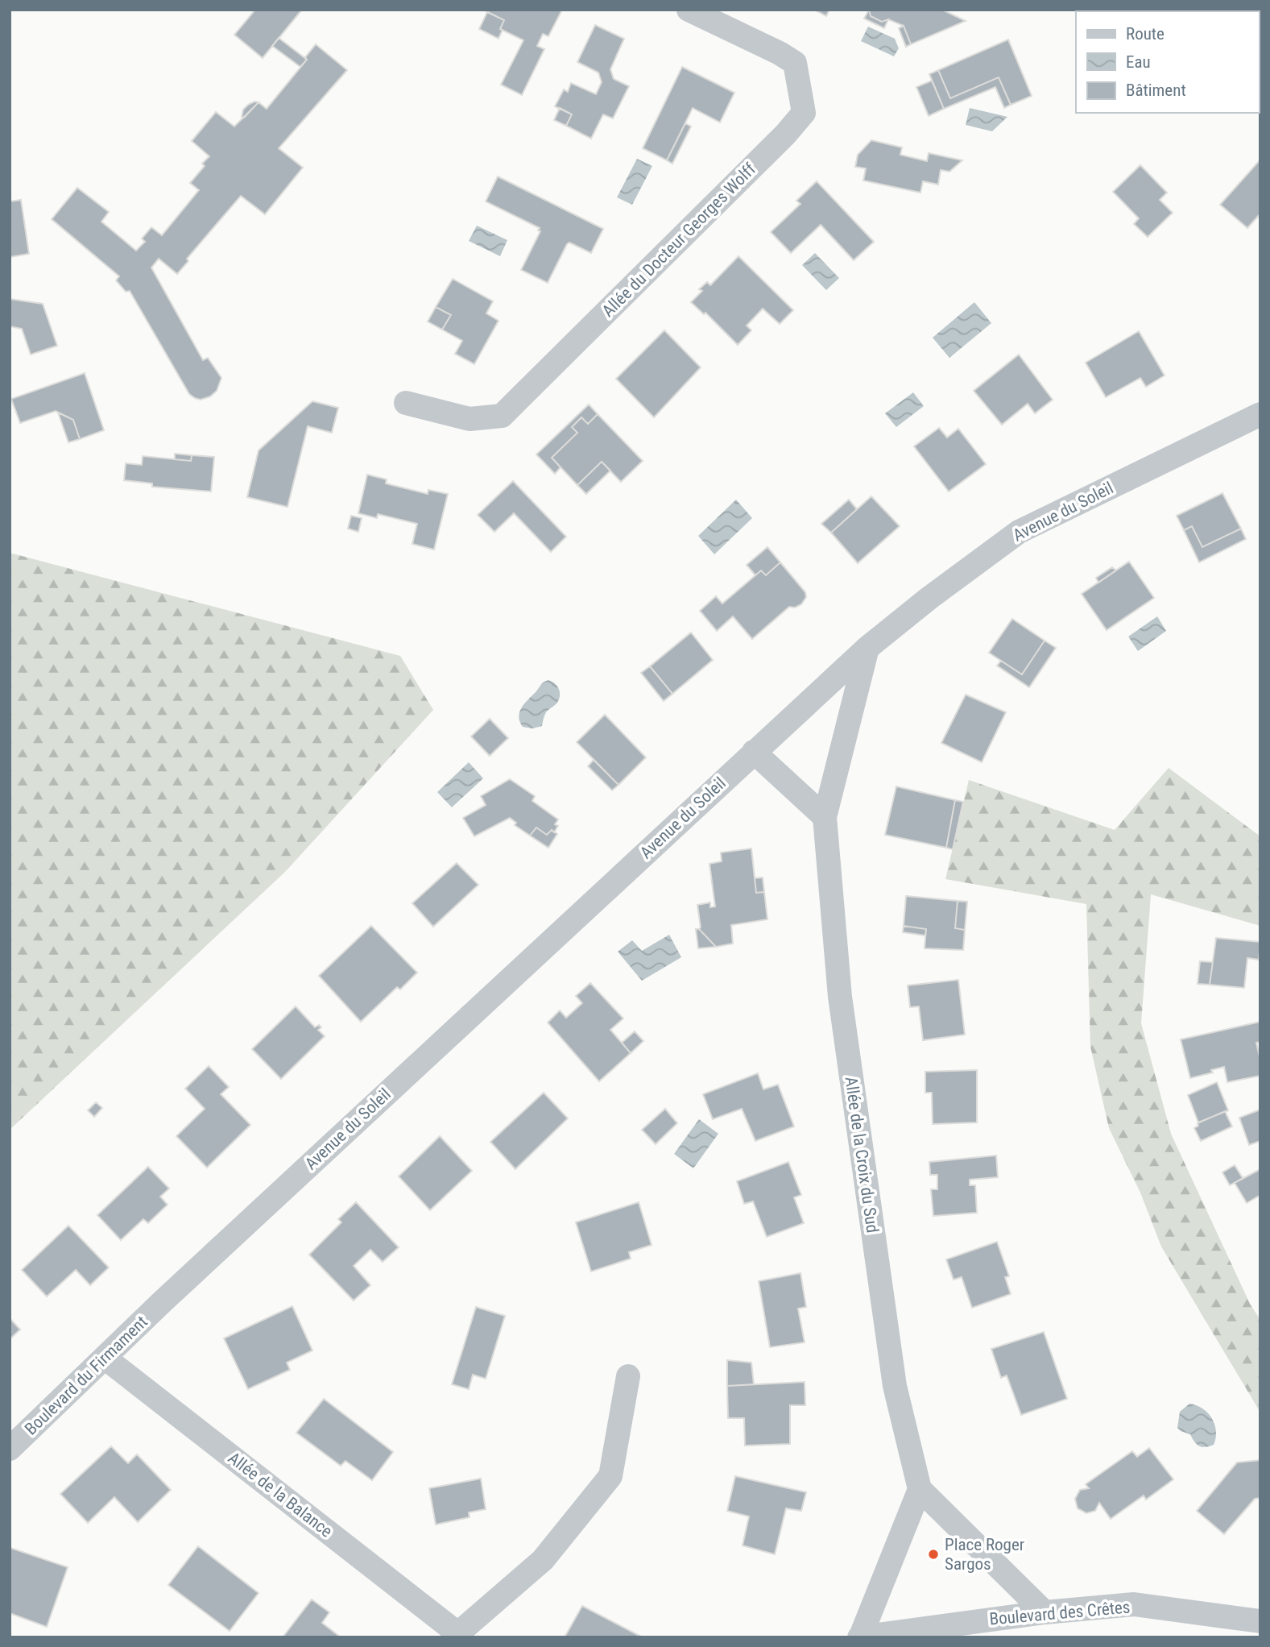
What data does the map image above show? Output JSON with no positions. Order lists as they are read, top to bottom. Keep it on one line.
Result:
{"streets":{"street":["Allée du Docteur Georges Wolff","Avenue du Soleil","Allée de la Croix du Sud","Boulevard du Firmament","Allée de la Balance","Boulevard des Crêtes"]},"crossings":[["Avenue du Soleil","Allée de la Croix du Sud"],["Avenue du Soleil","Boulevard du Firmament"],["Boulevard du Firmament","Allée de la Balance"]],"places":["Place Roger Sargos"],"legend":["Route","Eau","Bâtiment"]}
